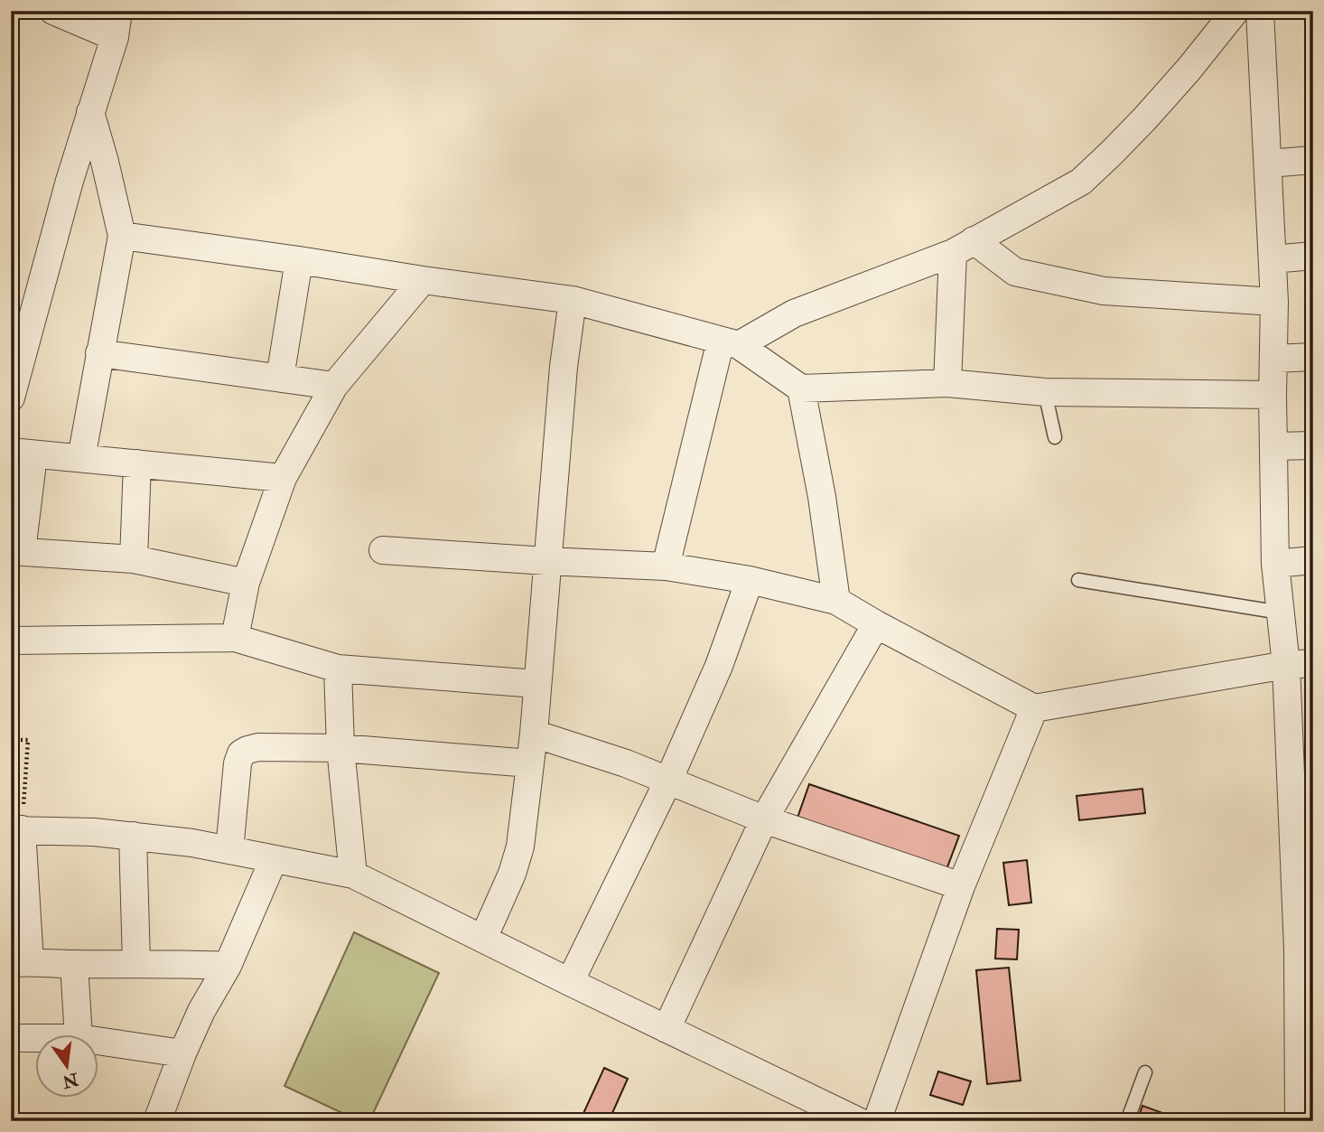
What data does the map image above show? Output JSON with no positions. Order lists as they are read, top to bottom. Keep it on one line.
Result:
{"north":"bottom"}
